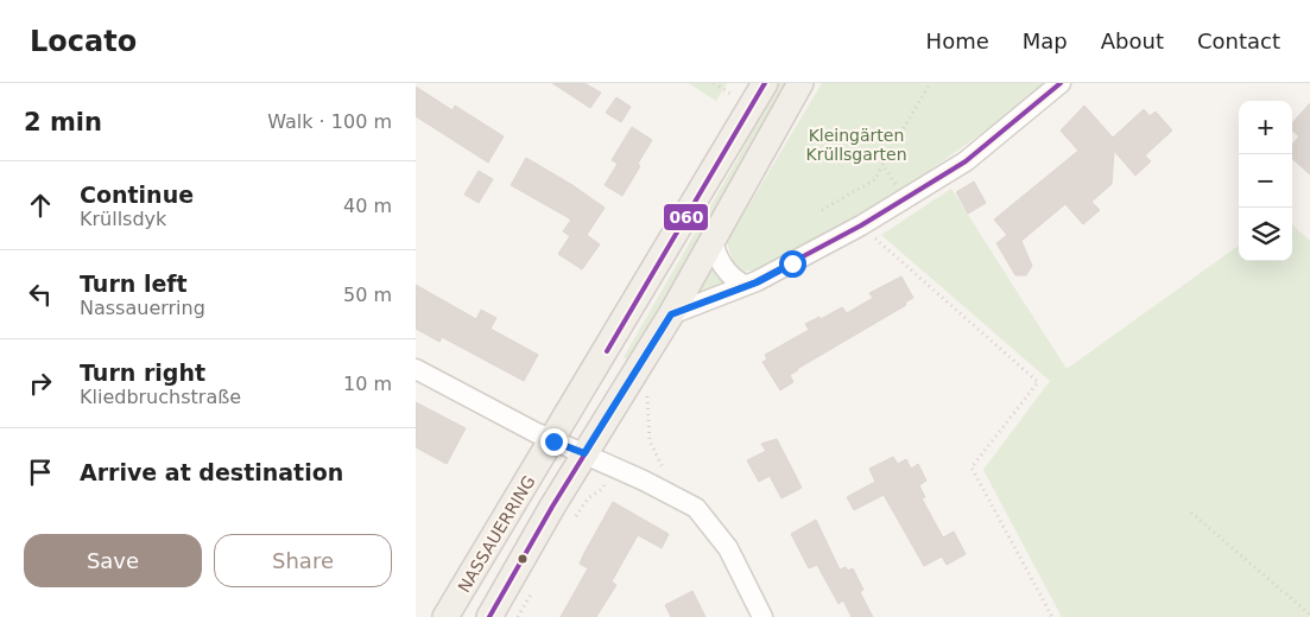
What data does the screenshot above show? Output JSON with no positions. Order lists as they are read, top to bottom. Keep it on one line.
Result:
{"streets":{"main road":["NASSAUERRING"]},"parks":["Kleingärten Krüllsgarten"],"lines":["transit line 060"],"page":{"header":"Locato","nav":["Home","Map","About","Contact"],"heading":["2 min","Walk · 100 m"],"map_buttons":["+","−"],"list":[["Continue","Krüllsdyk","40 m"],["Turn left","Nassauerring","50 m"],["Turn right","Kliedbruchstraße","10 m"],"Arrive at destination"],"buttons":["Save","Share"]}}
